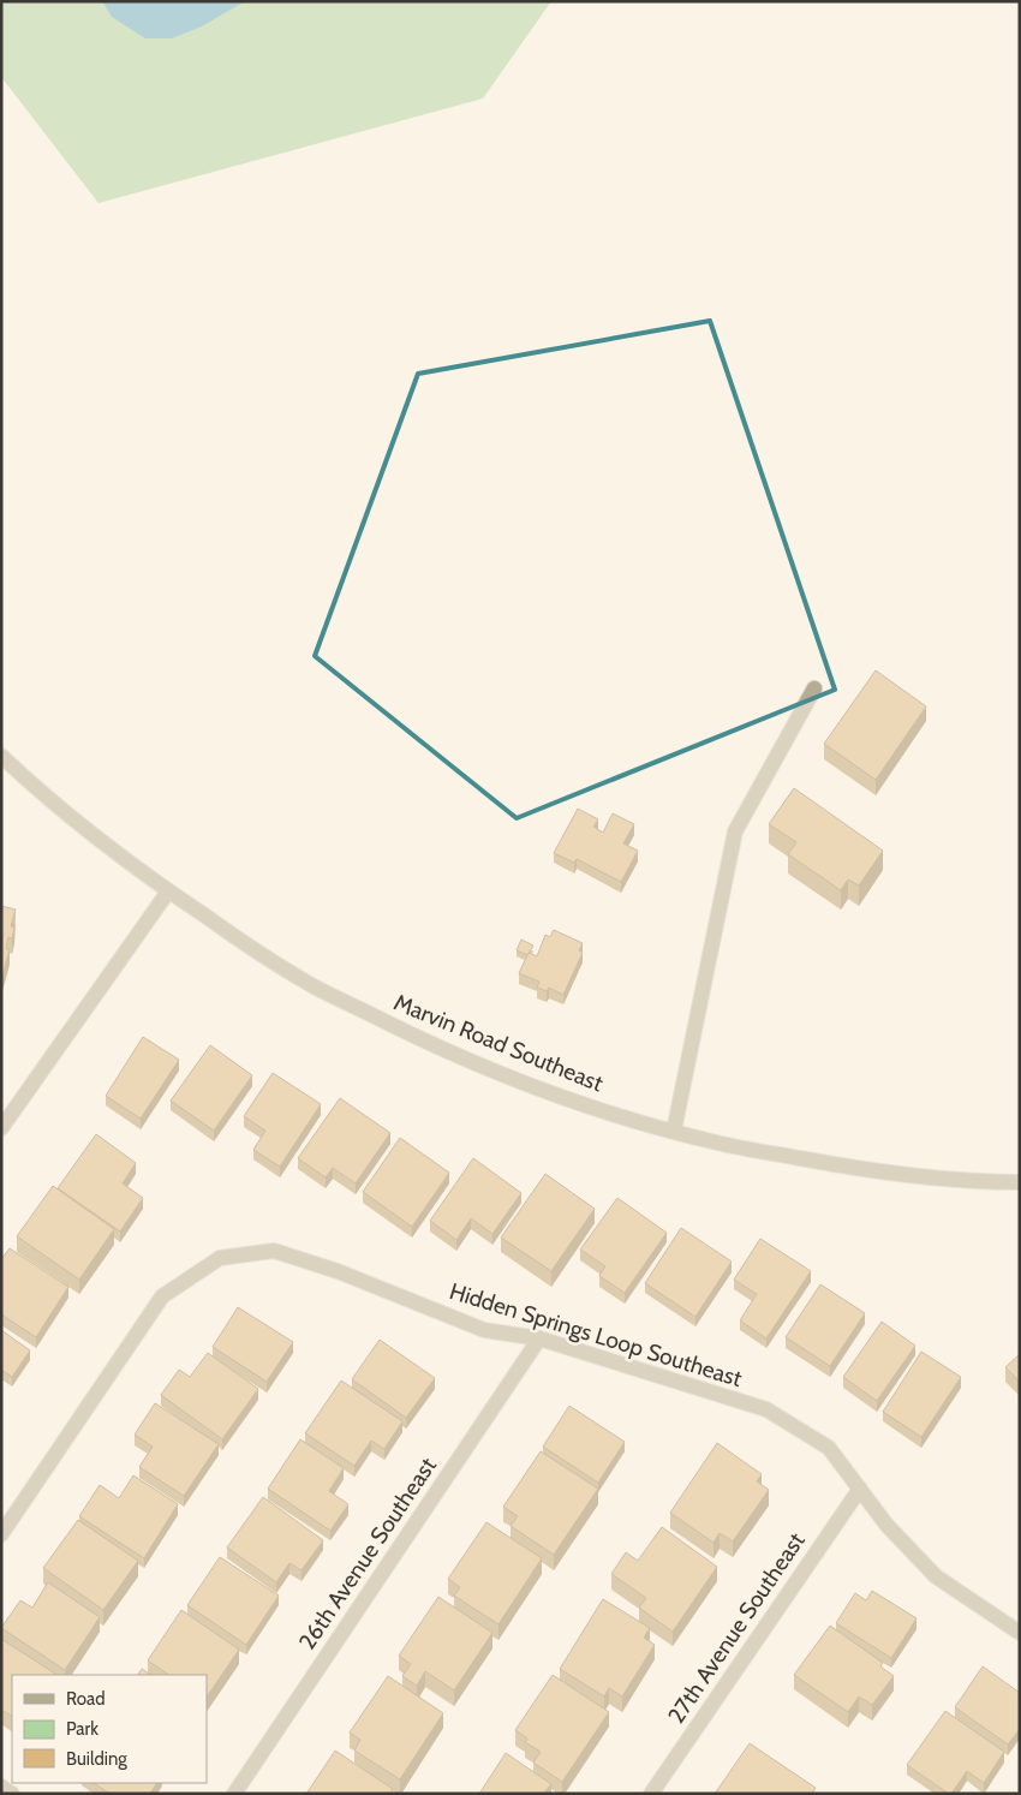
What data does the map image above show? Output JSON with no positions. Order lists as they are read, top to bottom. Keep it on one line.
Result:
{"streets":{"street":["Marvin Road Southeast","Hidden Springs Loop Southeast","26th Avenue Southeast","27th Avenue Southeast"]},"crossings":[["Hidden Springs Loop Southeast","26th Avenue Southeast"],["Hidden Springs Loop Southeast","27th Avenue Southeast"]],"legend":["Road","Park","Building"]}
